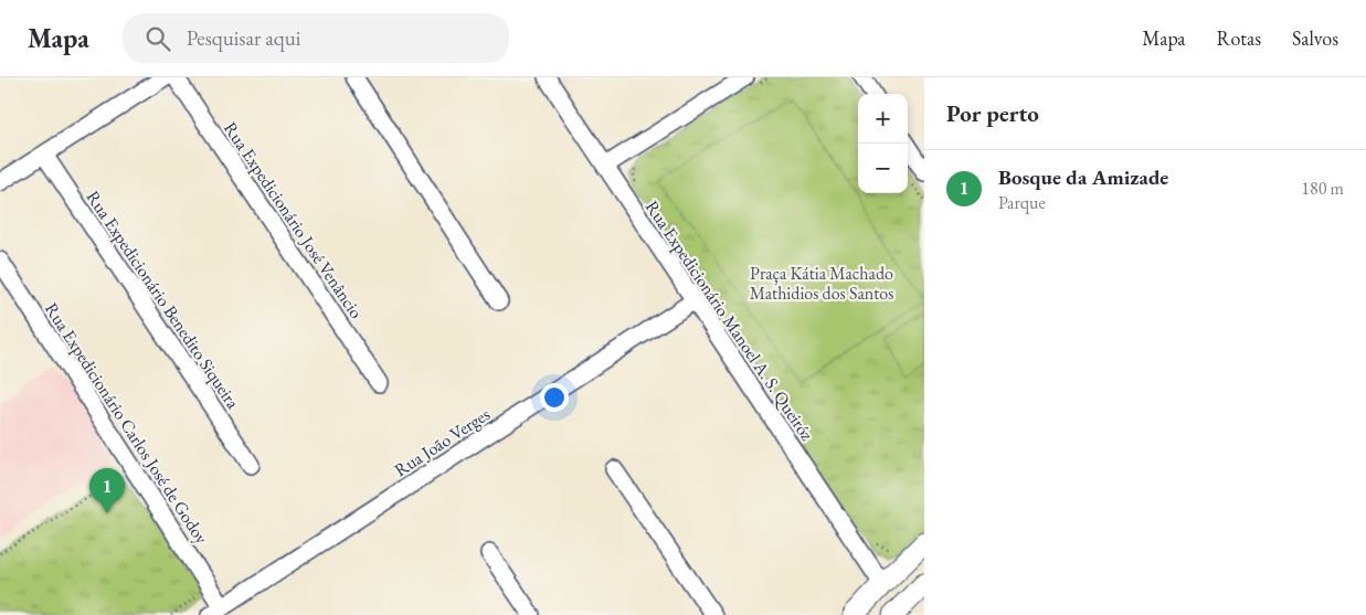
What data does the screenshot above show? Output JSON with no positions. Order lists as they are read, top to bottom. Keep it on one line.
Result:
{"streets":{"street":["Rua Expedicionário José Venâncio","Rua Expedicionário Benedito Siqueira","Rua Expedicionário Manoel A. S. Queiróz","Rua Expedicionário Carlos José de Godoy","Rua João Verges"]},"crossings":[["Rua Expedicionário Manoel A. S. Queiróz","Rua João Verges"],["Rua Expedicionário Carlos José de Godoy","Rua João Verges"]],"parks":["Praça Kátia Machado Mathidios dos Santos"],"page":{"header":"Mapa","search":"Pesquisar aqui","nav":["Mapa","Rotas","Salvos"],"heading":"Por perto","map_buttons":["+","−"],"list":[{"mark":"1","name":"Bosque da Amizade","note":"Parque","value":"180 m"}],"pins":"1"}}
